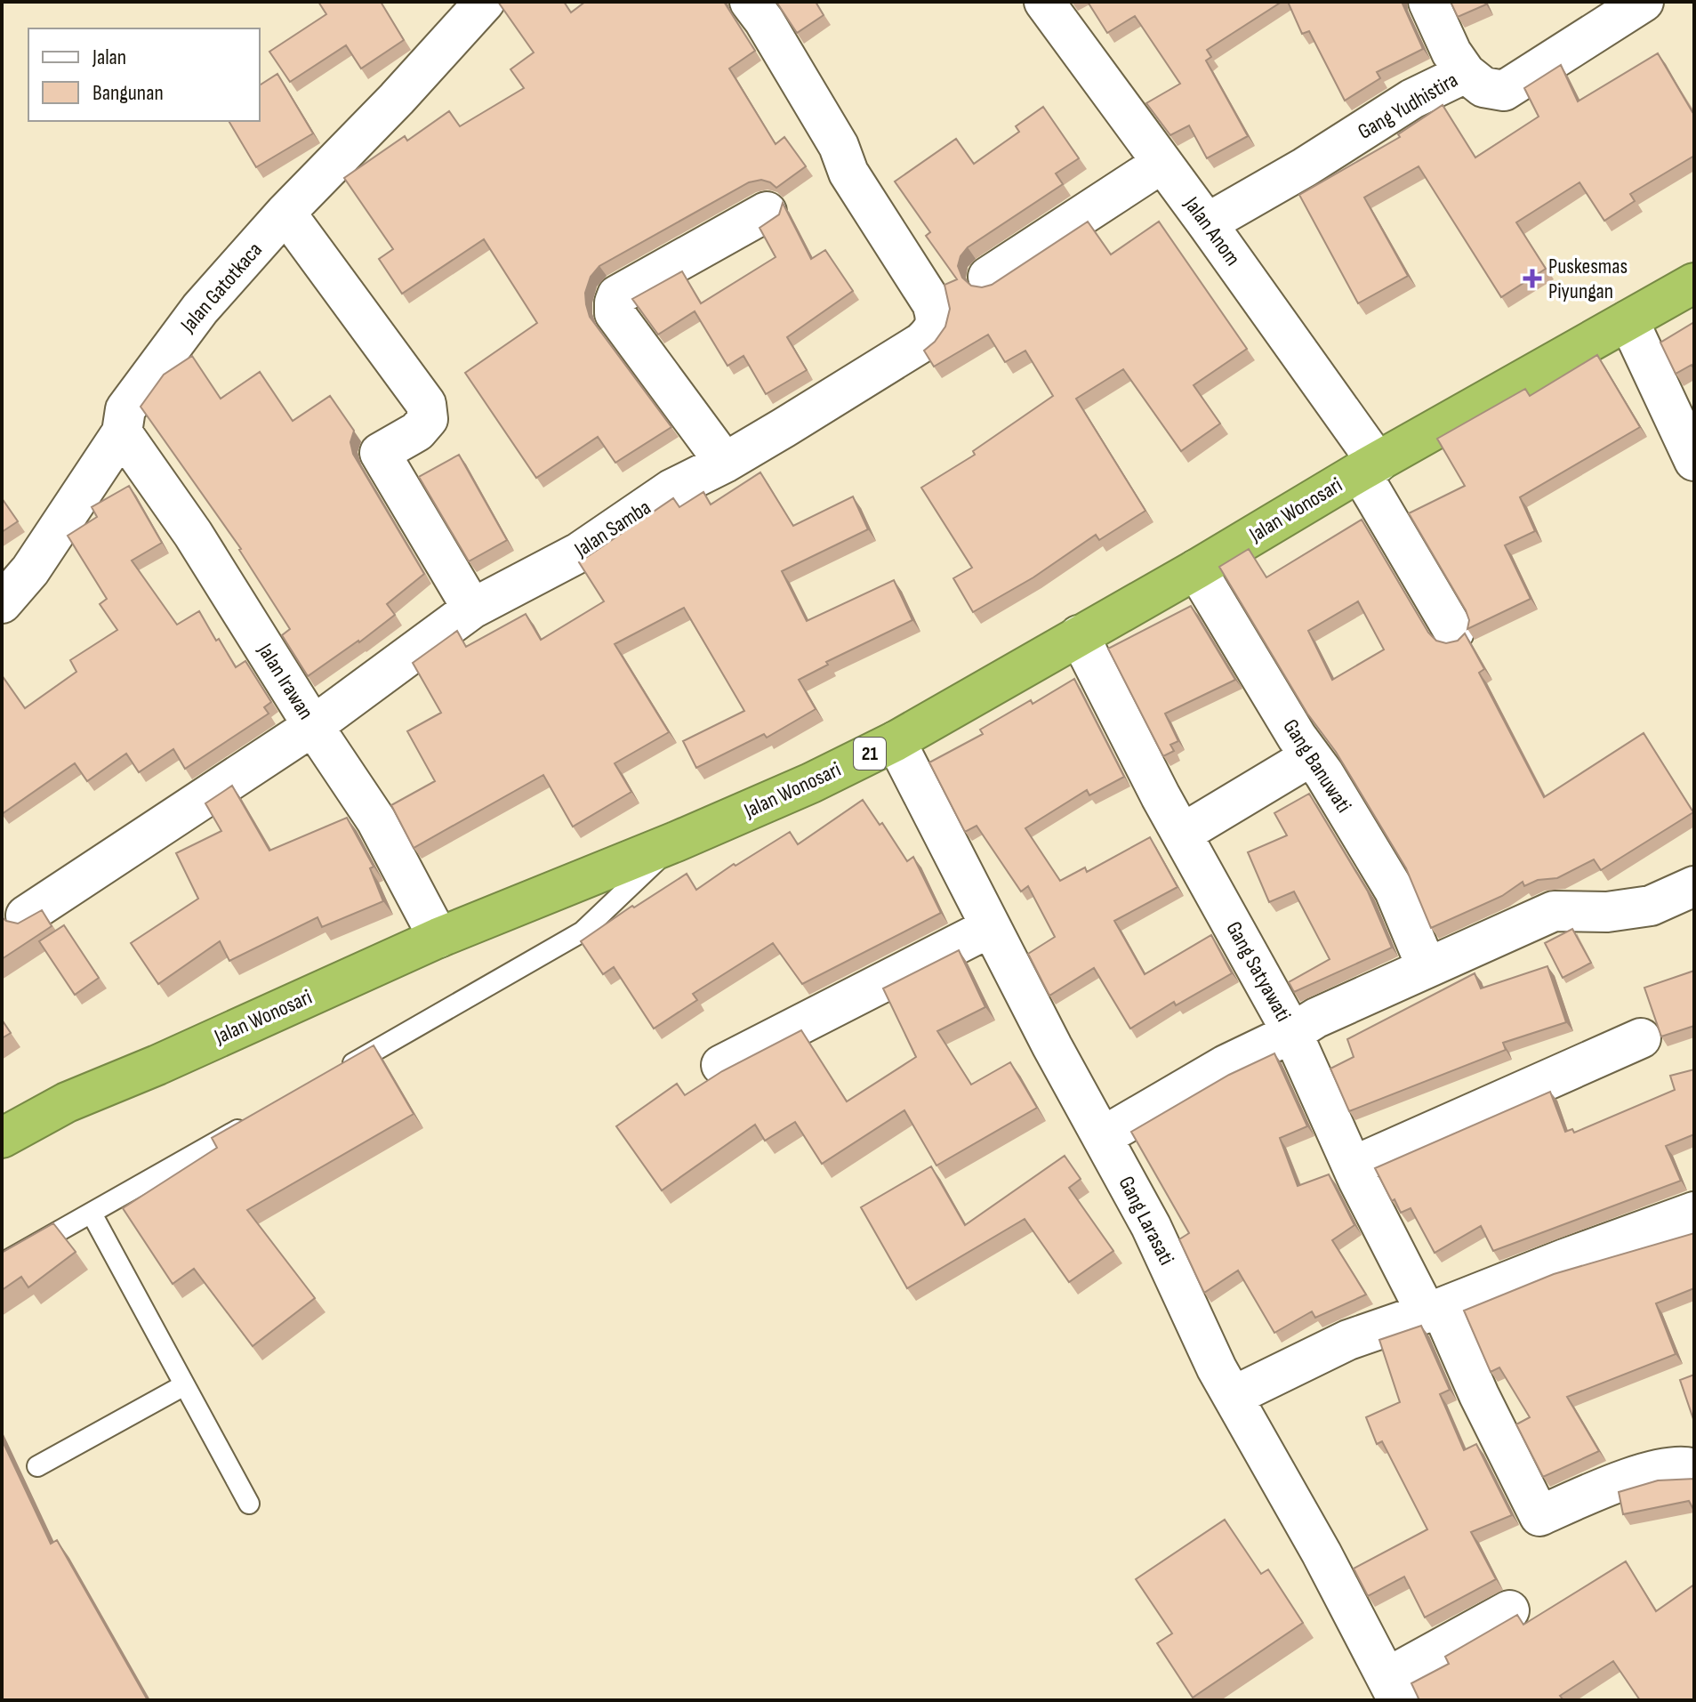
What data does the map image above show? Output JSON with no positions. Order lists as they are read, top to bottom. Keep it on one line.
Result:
{"streets":{"highway":["Jalan Wonosari","21"],"street":["Gang Yudhistira","Jalan Anom","Jalan Gatotkaca","Jalan Samba","Jalan Irawan","Gang Banuwati","Gang Satyawati","Gang Larasati"]},"crossings":[["Gang Yudhistira","Jalan Anom"],["Jalan Anom","Jalan Wonosari"],["Jalan Gatotkaca","Jalan Irawan"],["Jalan Wonosari","Jalan Irawan"],["Jalan Wonosari","Gang Banuwati"],["Jalan Wonosari","Gang Satyawati"],["Jalan Wonosari","Gang Larasati"],["Jalan Samba","Jalan Irawan"]],"places":{"health":["Puskesmas Piyungan"]},"legend":["Jalan","Bangunan"]}
